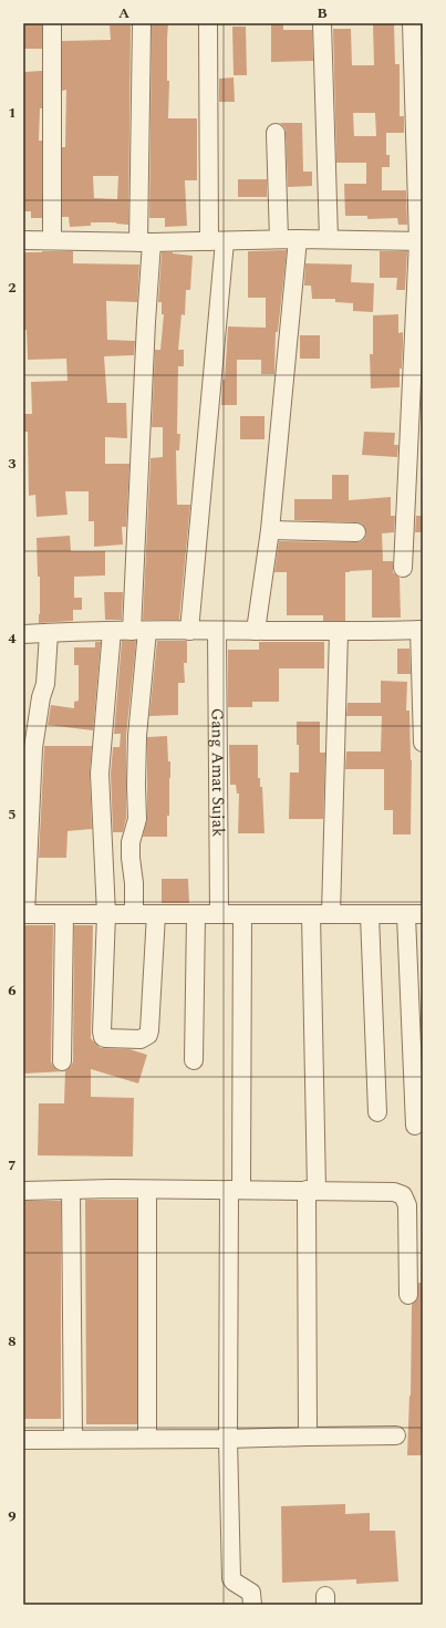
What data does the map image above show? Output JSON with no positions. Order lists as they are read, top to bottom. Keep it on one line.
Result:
{"streets":{"street":["Gang Amat Sujak"]},"grid":{"columns":["A","B"],"rows":["1","2","3","4","5","6","7","8","9"]}}
